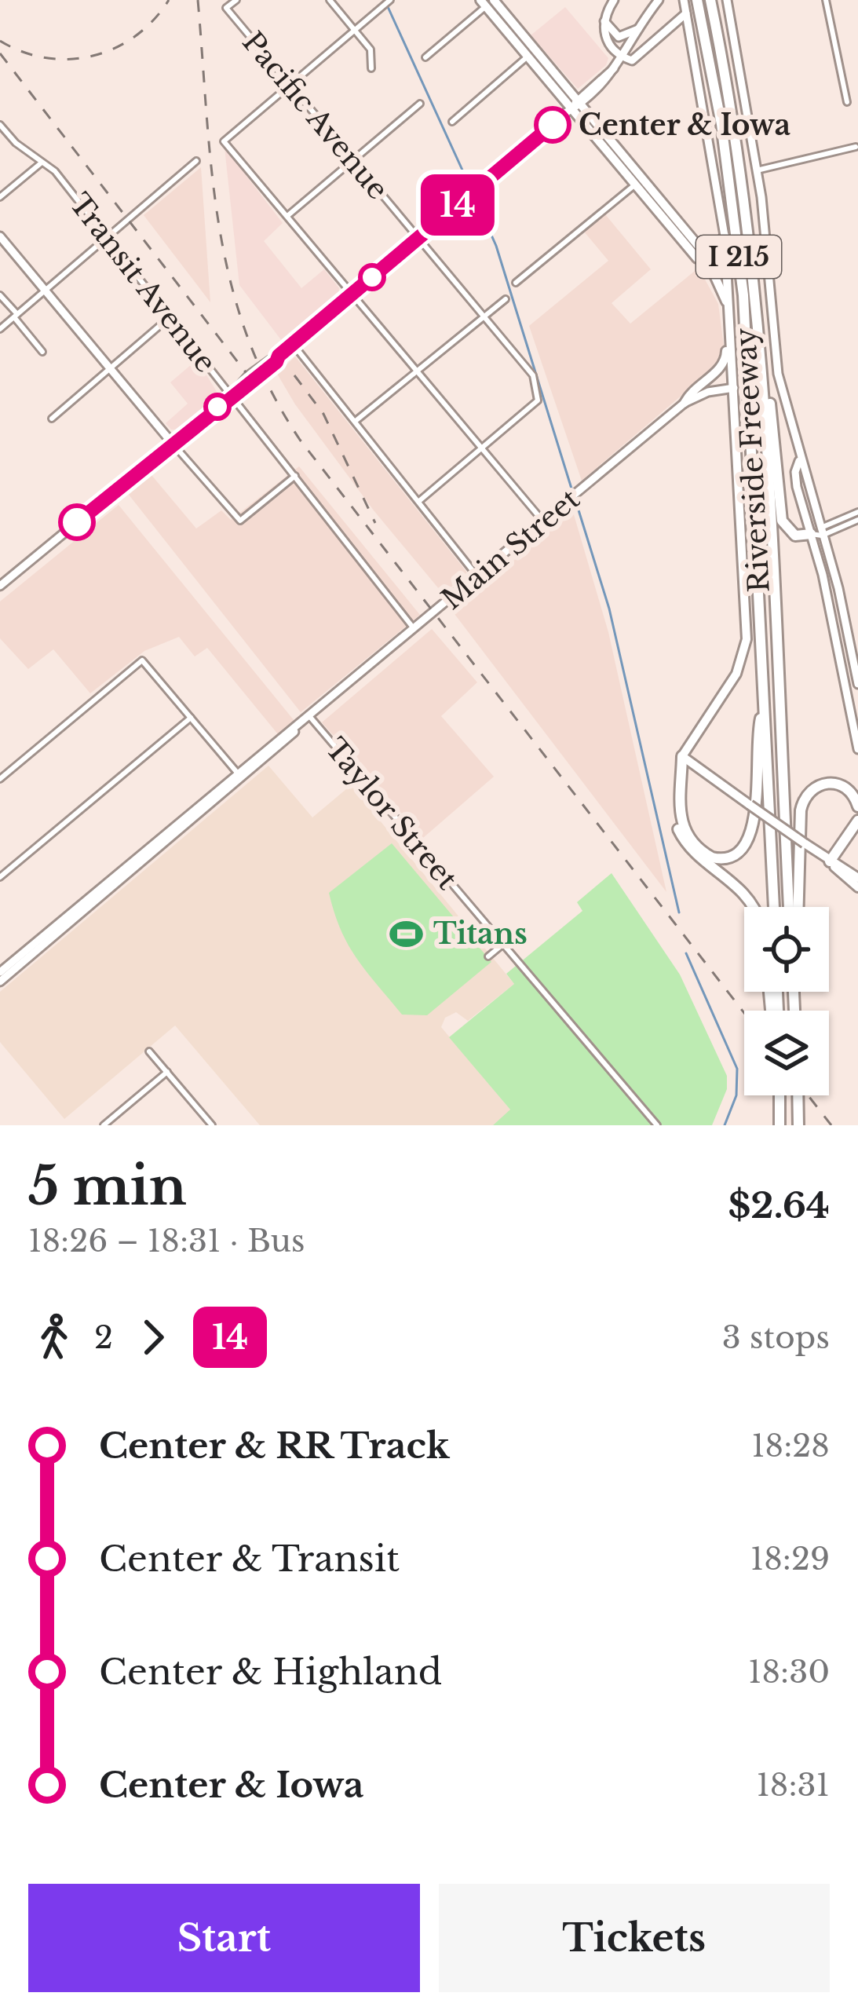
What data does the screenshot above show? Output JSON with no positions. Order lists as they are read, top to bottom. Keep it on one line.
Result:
{"streets":{"highway":["I 215","Riverside Freeway"],"main road":["Main Street"],"street":["Pacific Avenue","Transit Avenue","Taylor Street"]},"crossings":[["Transit Avenue","Main Street"],["Main Street","Taylor Street"]],"places":{"other":["Center & Iowa"],"sports":["Titans"]},"lines":["bus line 14"],"page":{"on_map":"14","heading":["5 min","18:26 – 18:31 · Bus","$2.64"],"legs":["2","14","3 stops"],"list":[{"name":"Center & RR Track","value":"18:28"},{"name":"Center & Transit","value":"18:29"},{"name":"Center & Highland","value":"18:30"},{"name":"Center & Iowa","value":"18:31"}],"buttons":["Start","Tickets"]}}
